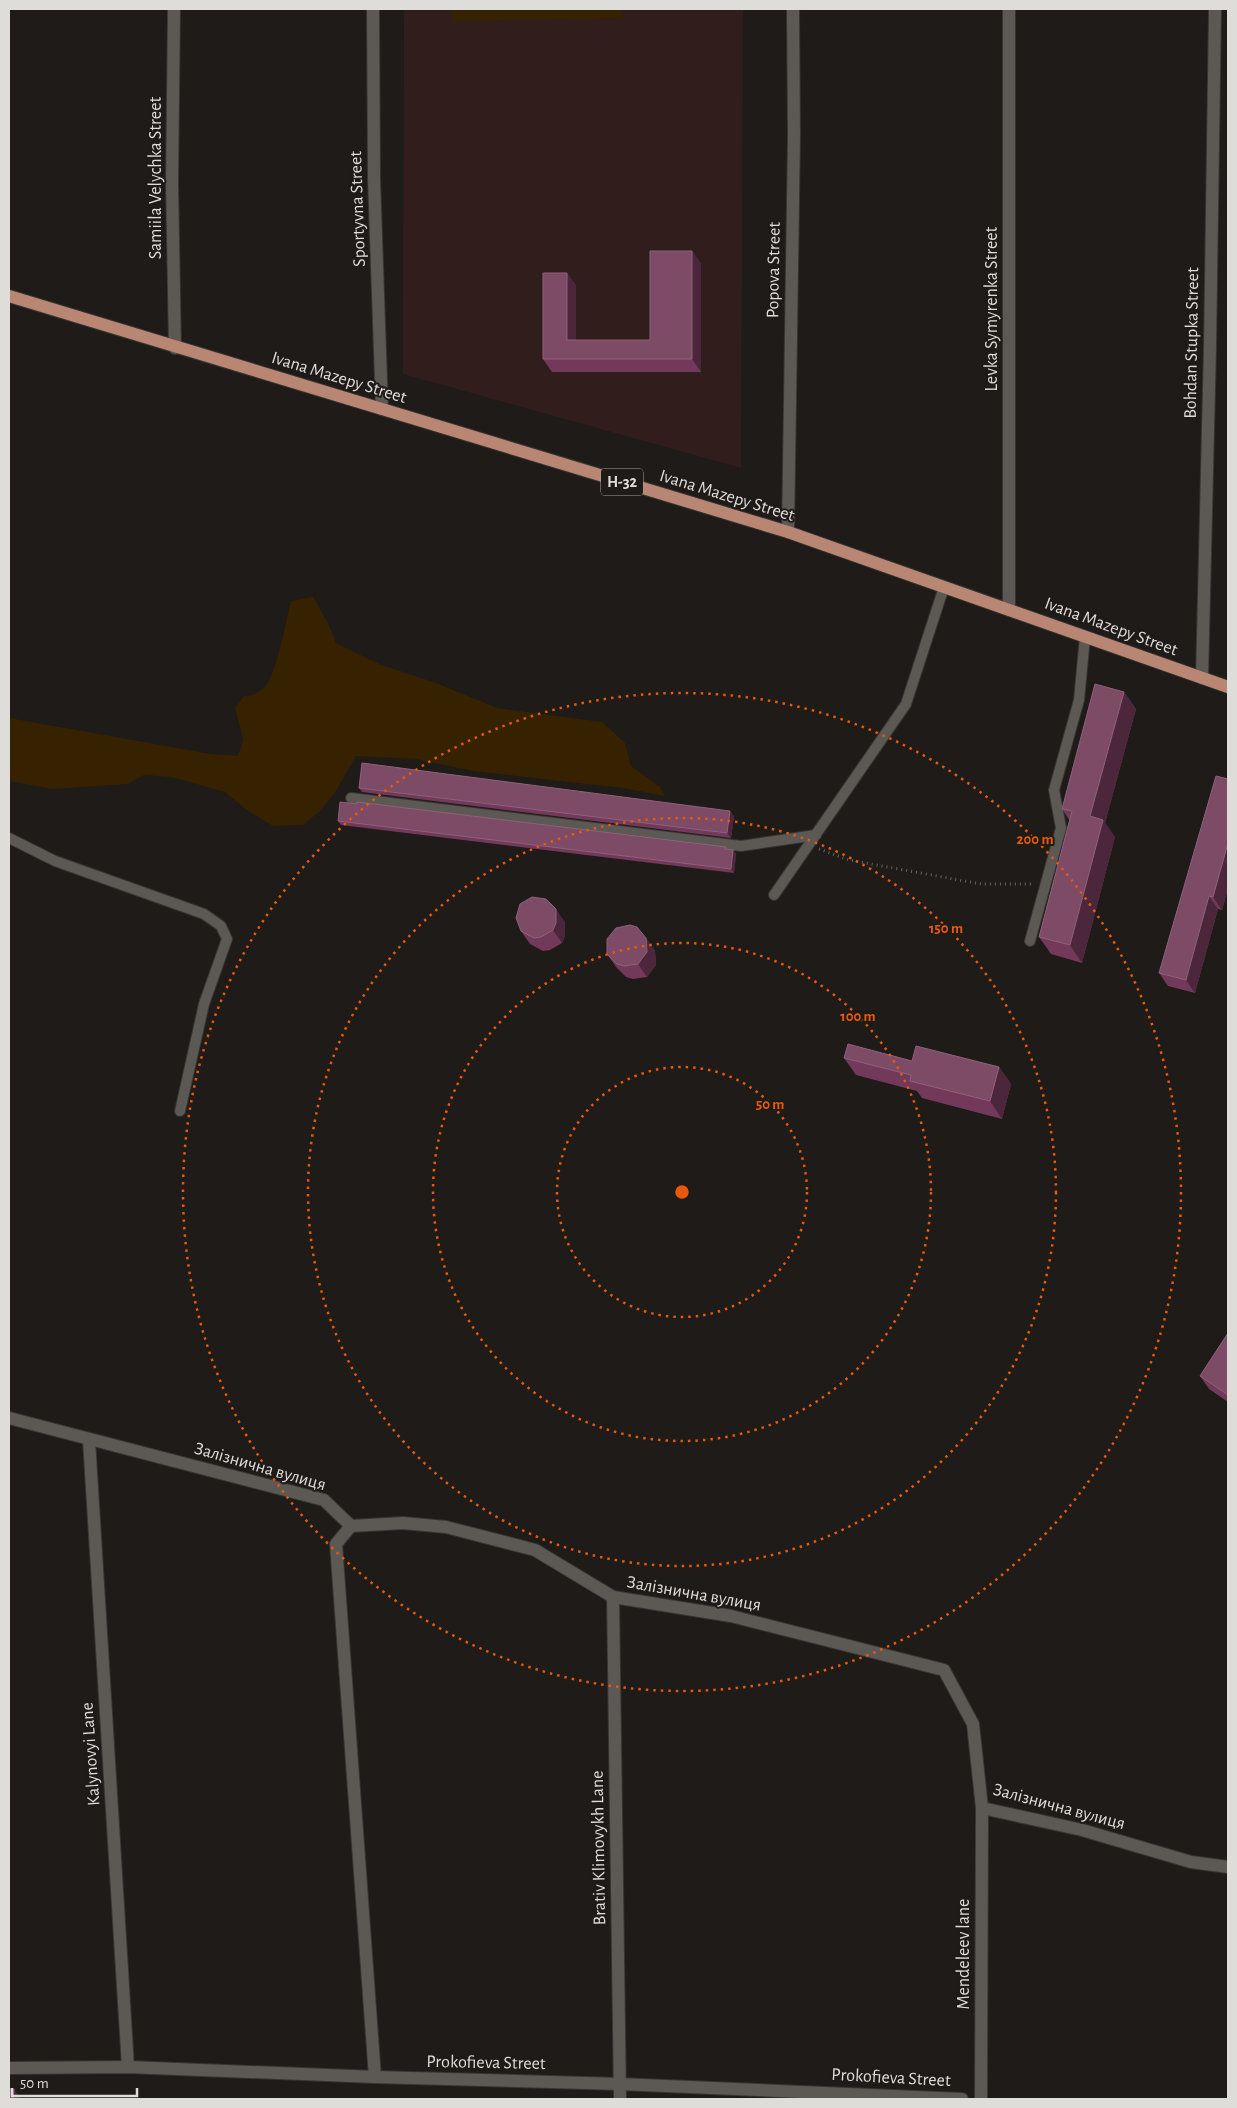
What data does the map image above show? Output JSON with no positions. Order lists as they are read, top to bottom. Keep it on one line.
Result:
{"streets":{"main road":["Ivana Mazepy Street","Н-32"],"street":["Samiila Velychka Street","Sportyvna Street","Popova Street","Levka Symyrenka Street","Bohdan Stupka Street","Залізнична вулиця","Kalynovyi Lane","Brativ Klimovykh Lane","Mendeleev lane","Prokofieva Street"]},"crossings":[["Samiila Velychka Street","Ivana Mazepy Street"],["Sportyvna Street","Ivana Mazepy Street"],["Popova Street","Ivana Mazepy Street"],["Levka Symyrenka Street","Ivana Mazepy Street"],["Bohdan Stupka Street","Ivana Mazepy Street"],["Залізнична вулиця","Kalynovyi Lane"],["Залізнична вулиця","Brativ Klimovykh Lane"],["Залізнична вулиця","Mendeleev lane"],["Kalynovyi Lane","Prokofieva Street"],["Brativ Klimovykh Lane","Prokofieva Street"]],"scale_bar":"50 m","rings":["200 m","150 m","100 m","50 m"]}
